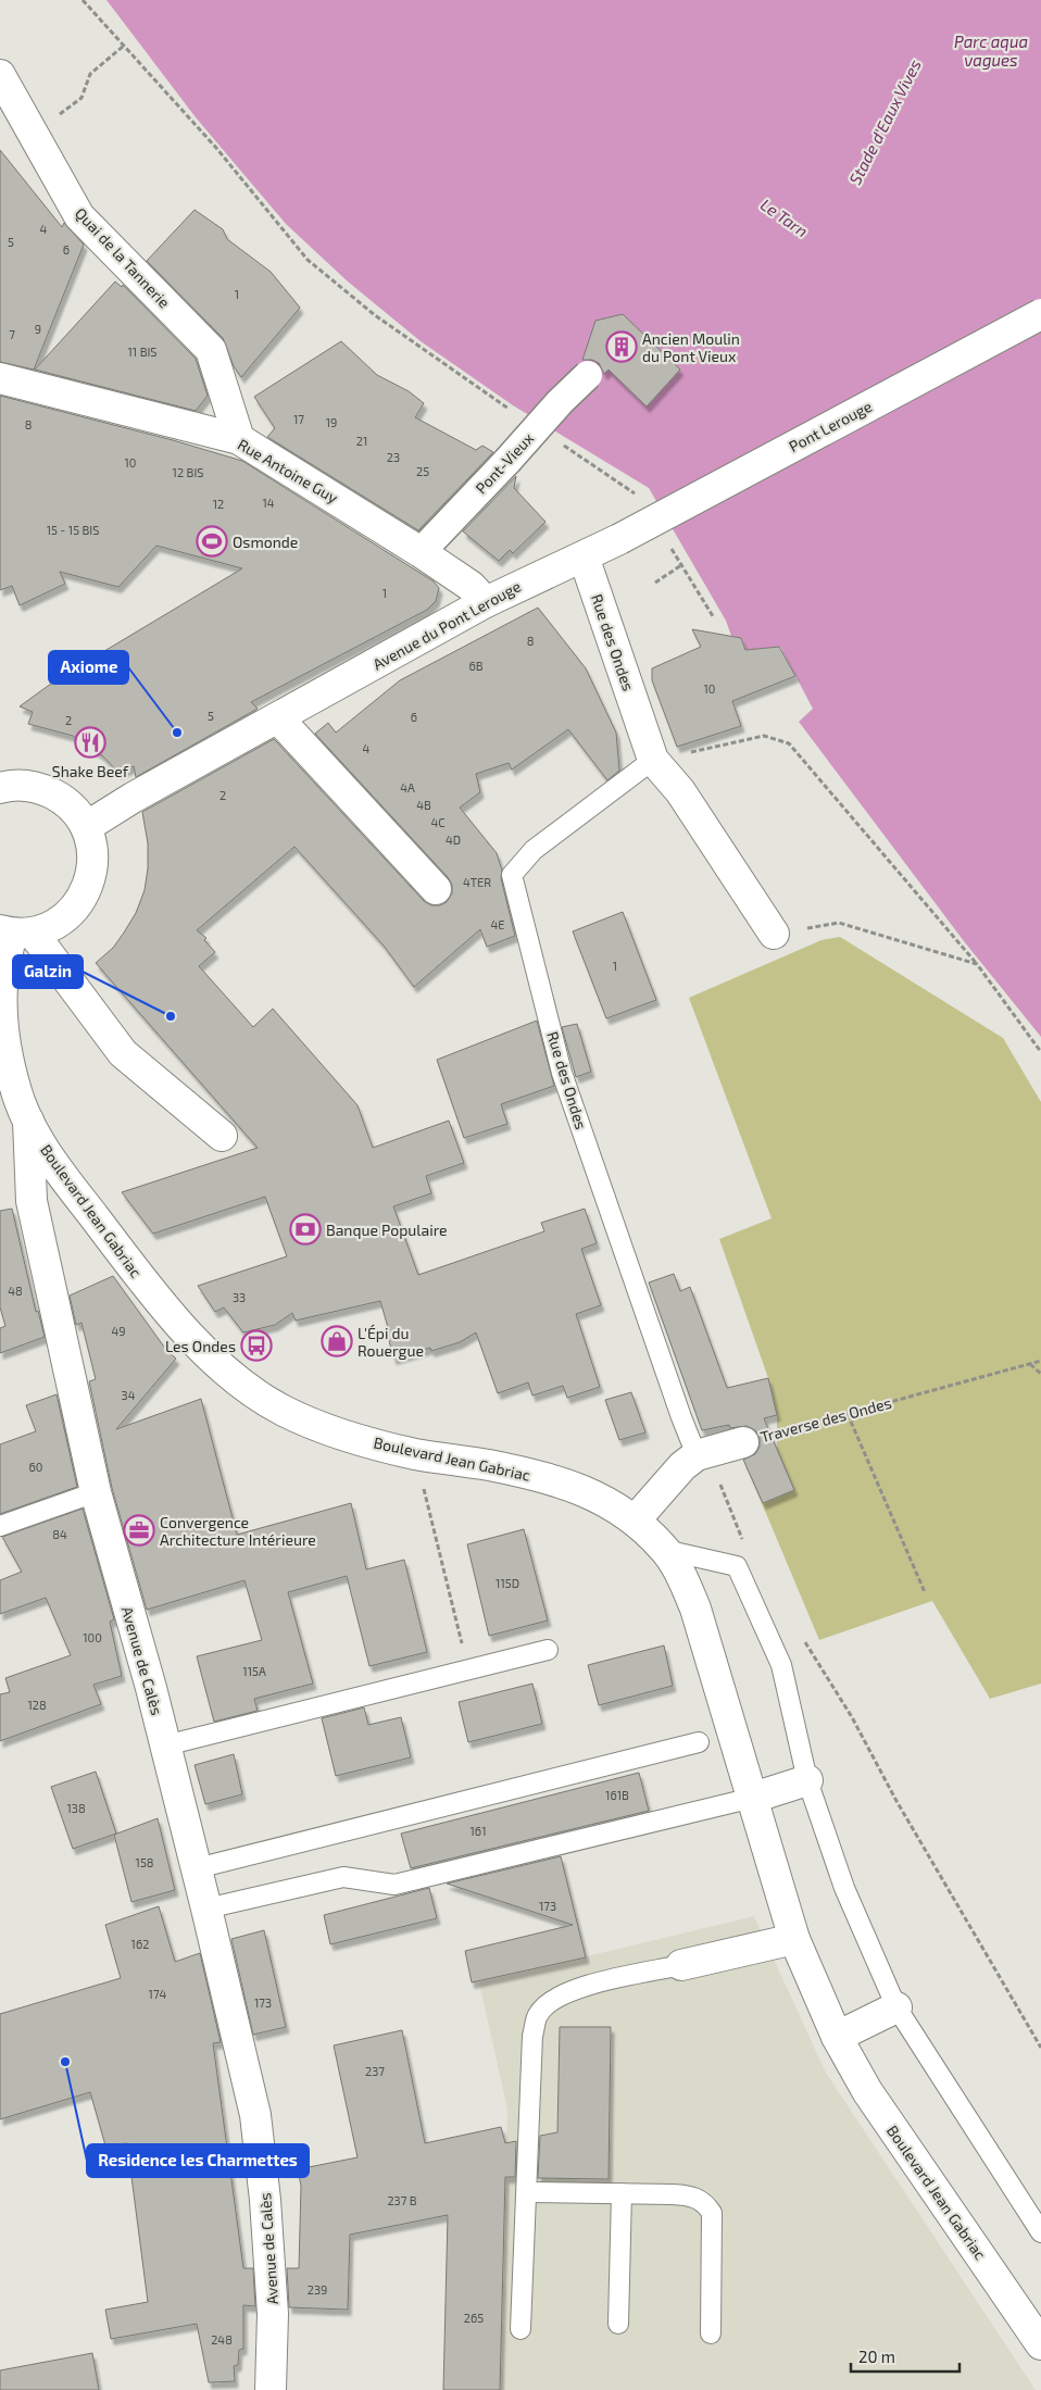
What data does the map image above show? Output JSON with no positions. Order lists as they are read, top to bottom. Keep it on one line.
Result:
{"streets":{"street":["Quai de la Tannerie","Pont Lerouge","Pont-Vieux","Rue Antoine Guy","Avenue du Pont Lerouge","Rue des Ondes","Boulevard Jean Gabriac","Traverse des Ondes","Avenue de Calès"]},"crossings":[["Quai de la Tannerie","Rue Antoine Guy"],["Pont Lerouge","Avenue du Pont Lerouge"],["Pont-Vieux","Rue Antoine Guy"],["Rue Antoine Guy","Avenue du Pont Lerouge"],["Avenue du Pont Lerouge","Rue des Ondes"],["Rue des Ondes","Traverse des Ondes"],["Boulevard Jean Gabriac","Traverse des Ondes"],["Boulevard Jean Gabriac","Avenue de Calès"]],"water":["Parc aqua vagues","Stade d'Eaux Vives","Le Tarn"],"places":{"building":["Ancien Moulin du Pont Vieux"],"sports":["Osmonde"],"other":["Axiome","Galzin","Residence les Charmettes"],"restaurant":["Shake Beef"],"bank":["Banque Populaire"],"shop":["L'Épi du Rouergue"],"bus stop":["Les Ondes"],"office":["Convergence Architecture Intérieure"]},"house_numbers":["4","5","6","1","9","7","11 BIS","17","19","8","21","23","10","25","12 BIS","14","12","15 - 15 BIS","1","8","6B","10","5","6","2","4","4A","2","4B","4C","4D","4TER","4E","1","48","33","49","34","60","84","115D","100","115A","128","161B","138","161","158","173","162","174","173","237","237 B","239","265","248"],"scale_bar":"20 m"}
